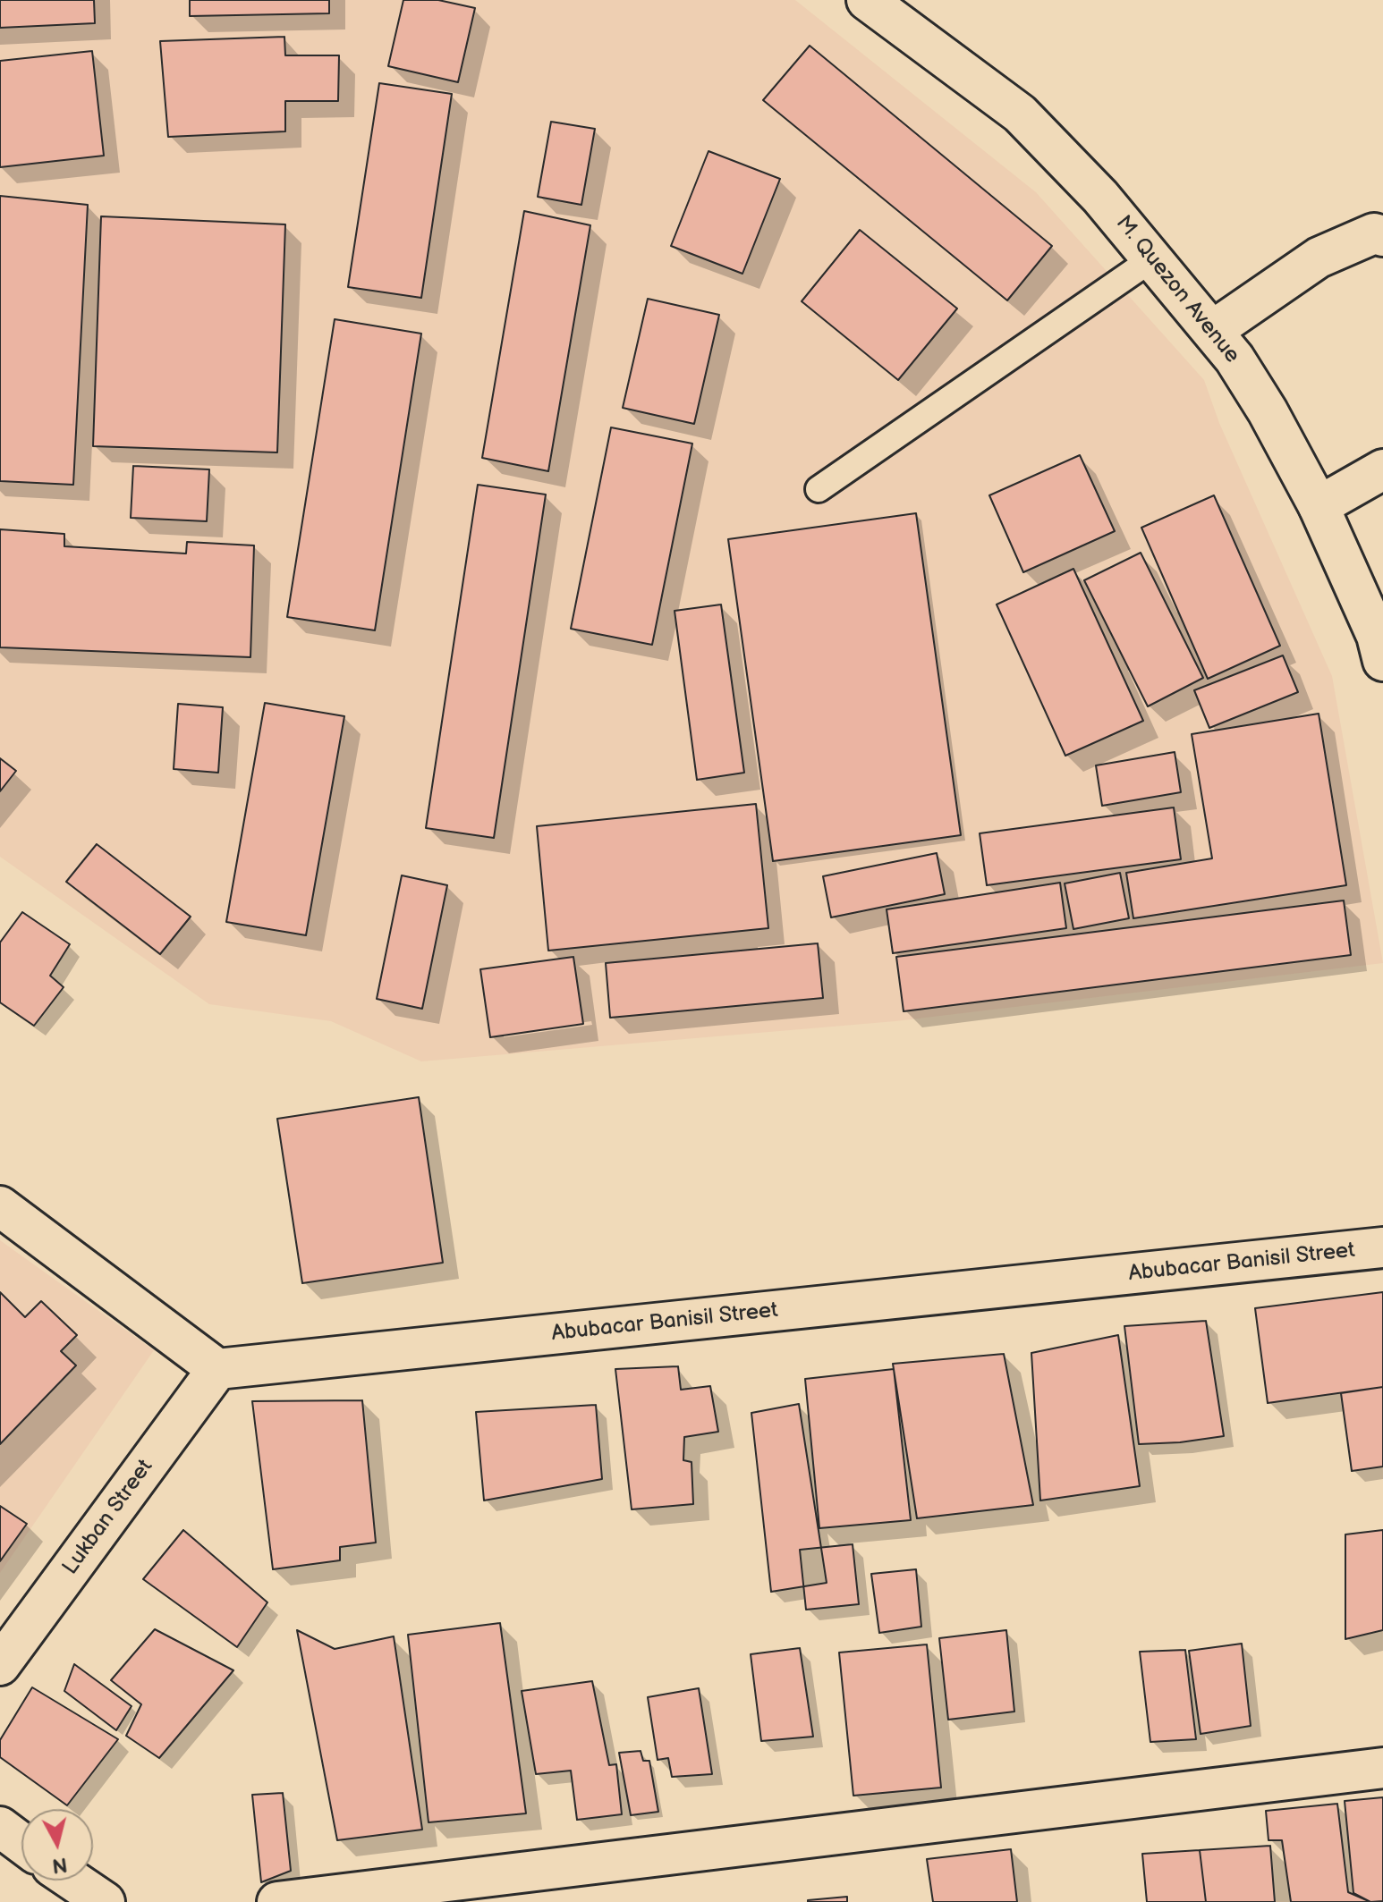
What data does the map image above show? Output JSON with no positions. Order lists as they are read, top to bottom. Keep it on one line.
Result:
{"streets":{"street":["M. Quezon Avenue","Abubacar Banisil Street","Lukban Street"]},"crossings":[["Abubacar Banisil Street","Lukban Street"]],"north":"bottom"}
